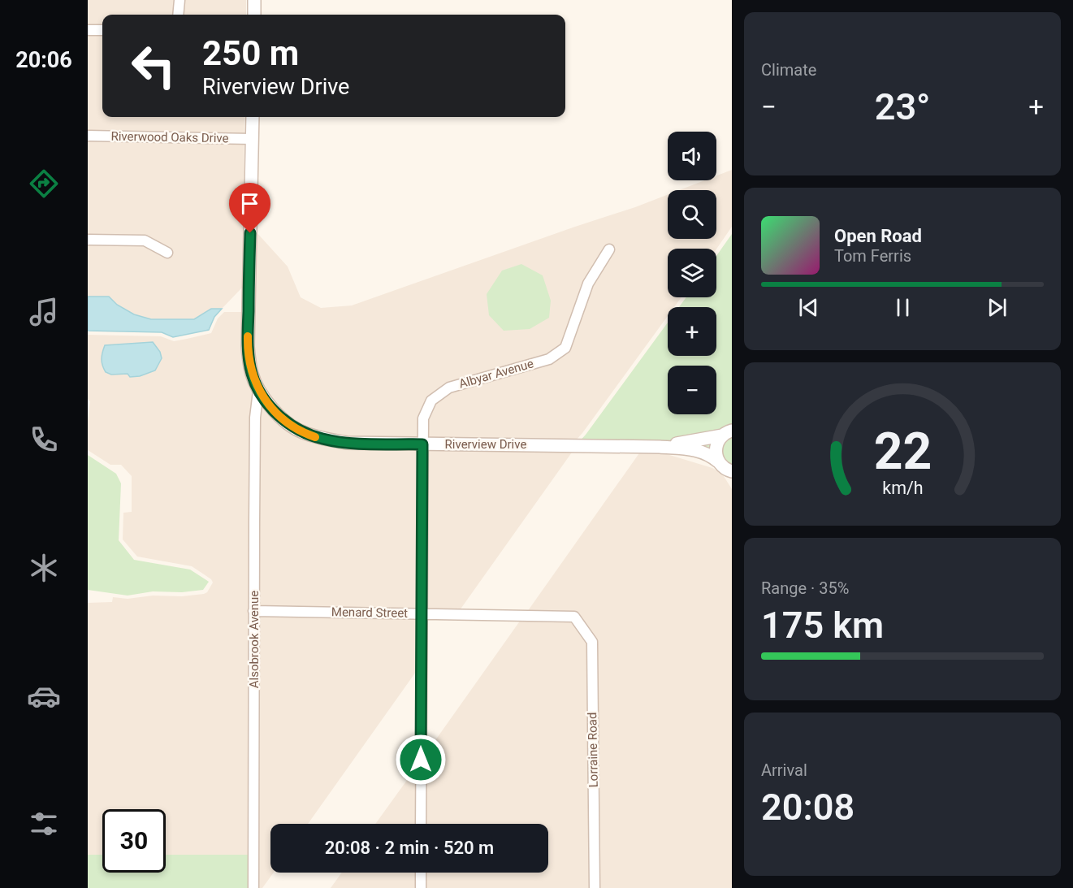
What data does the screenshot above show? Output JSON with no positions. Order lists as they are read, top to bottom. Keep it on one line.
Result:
{"streets":{"street":["Riverwood Oaks Drive","Albyar Avenue","Riverview Drive","Menard Street","Alsobrook Avenue","Lorraine Road"]},"crossings":[["Riverwood Oaks Drive","Riverview Drive"],["Albyar Avenue","Riverview Drive"],["Albyar Avenue","Menard Street"],["Riverview Drive","Alsobrook Avenue"],["Menard Street","Alsobrook Avenue"],["Menard Street","Lorraine Road"]],"page":{"tabs":"20:06","tile":["Climate",["Range · 35%","175 km"],["Arrival","20:08"]],"turn":["250 m","Riverview Drive"],"heat":["−","23°","+"],"map_buttons":["+","−"],"song":["Open Road","Tom Ferris"],"limit":"30","trip":"20:08 · 2 min · 520 m","gauge":["22","km/h"]}}
